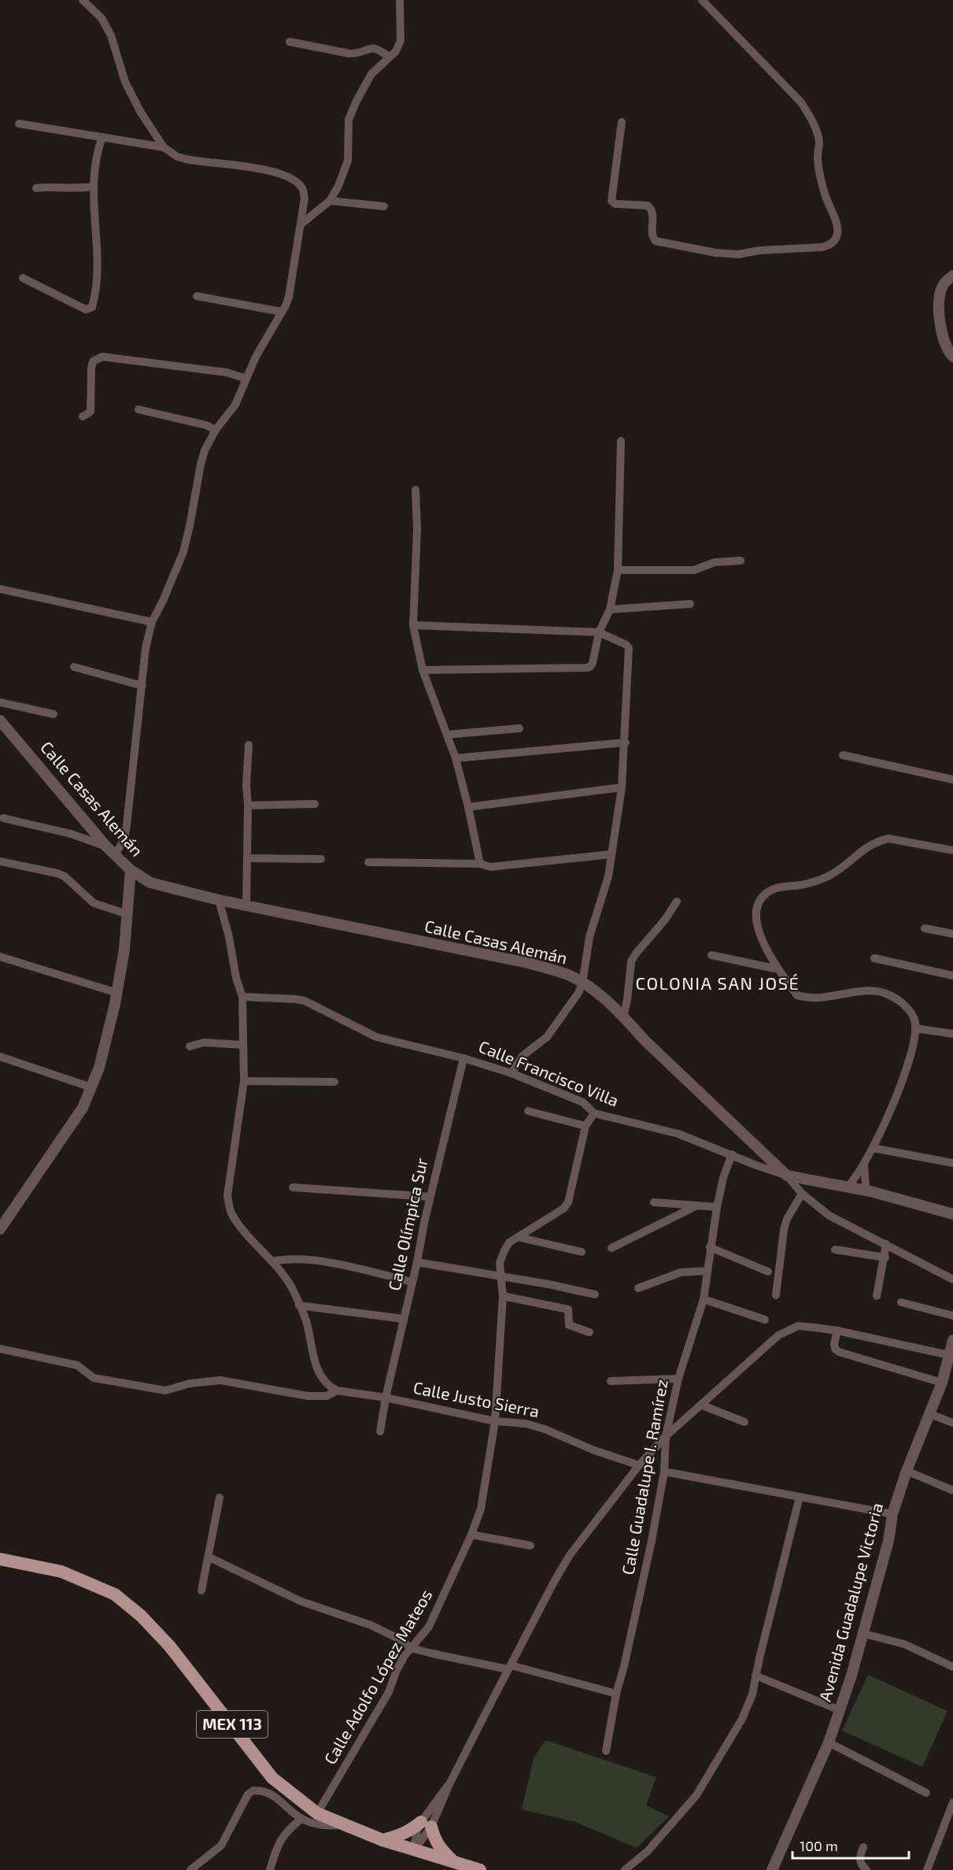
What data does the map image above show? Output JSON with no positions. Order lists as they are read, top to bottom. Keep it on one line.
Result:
{"streets":{"main road":["MEX 113"],"street":["Calle Casas Alemán","Calle Francisco Villa","Calle Olímpica Sur","Calle Justo Sierra","Calle Guadalupe I. Ramírez","Avenida Guadalupe Victoria","Calle Adolfo López Mateos"]},"crossings":[["Calle Casas Alemán","Calle Francisco Villa"],["Calle Francisco Villa","Calle Olímpica Sur"],["Calle Francisco Villa","Calle Guadalupe I. Ramírez"],["Calle Francisco Villa","Calle Adolfo López Mateos"],["Calle Olímpica Sur","Calle Justo Sierra"],["Calle Justo Sierra","Calle Adolfo López Mateos"],["Calle Adolfo López Mateos","MEX 113"]],"districts":["COLONIA SAN JOSÉ"],"scale_bar":"100 m"}
